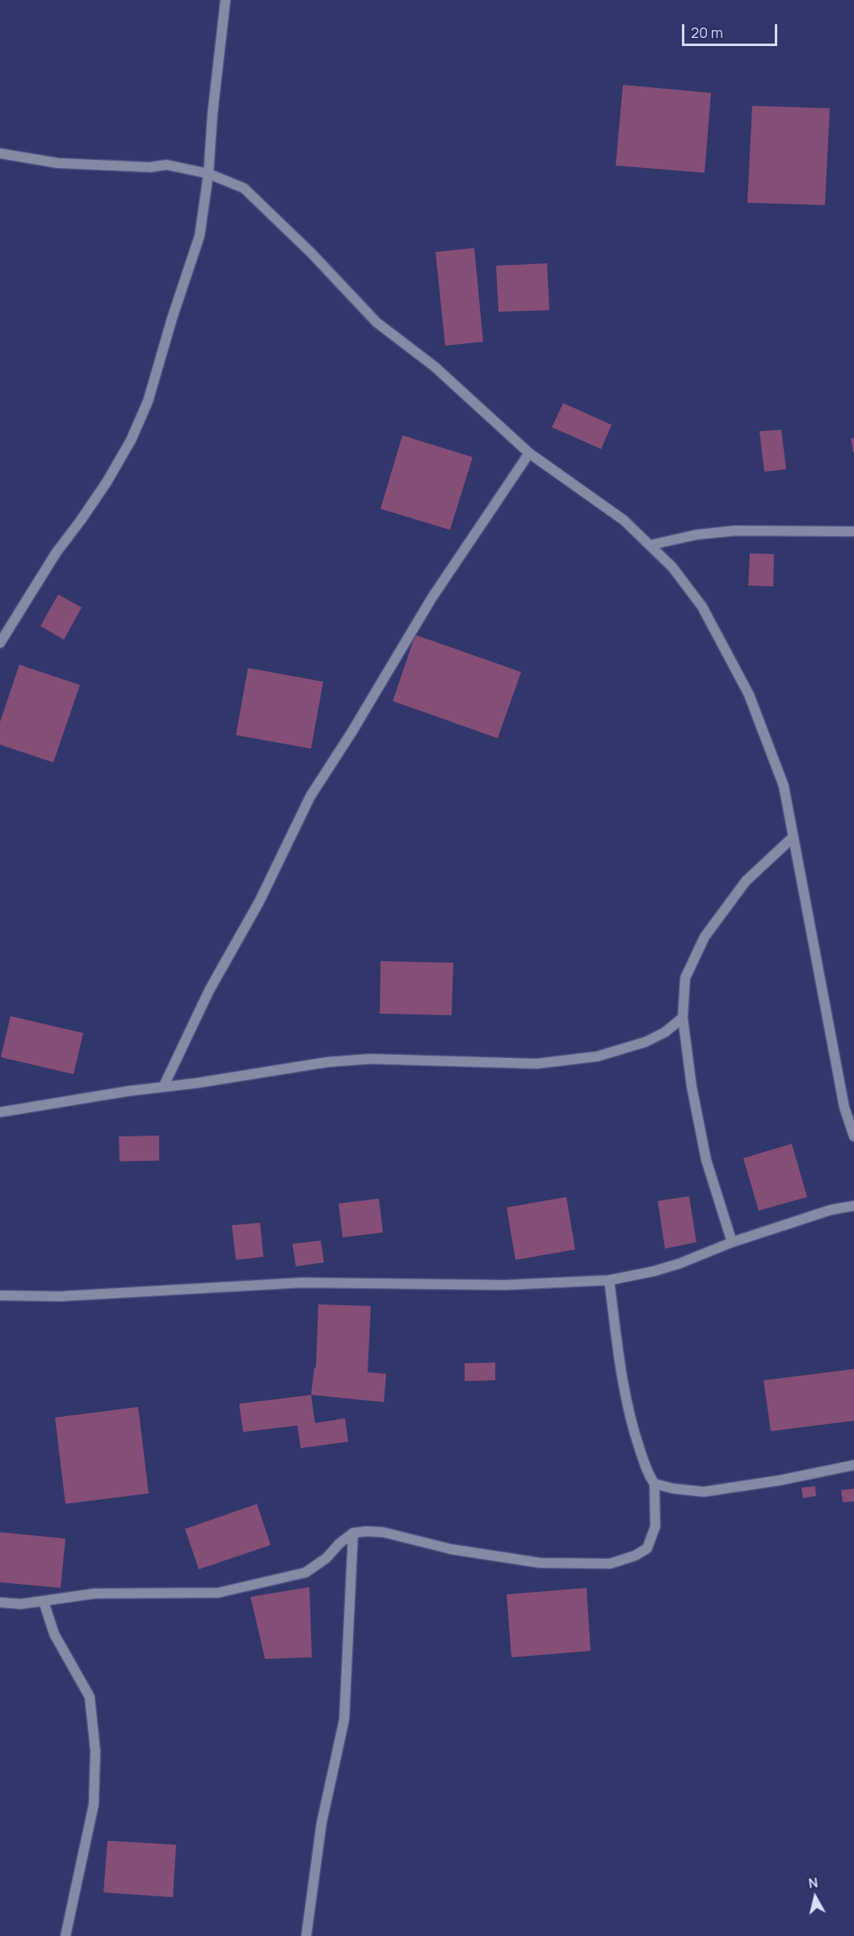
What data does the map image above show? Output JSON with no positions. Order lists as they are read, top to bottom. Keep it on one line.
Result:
{"scale_bar":"20 m","north":"top"}
